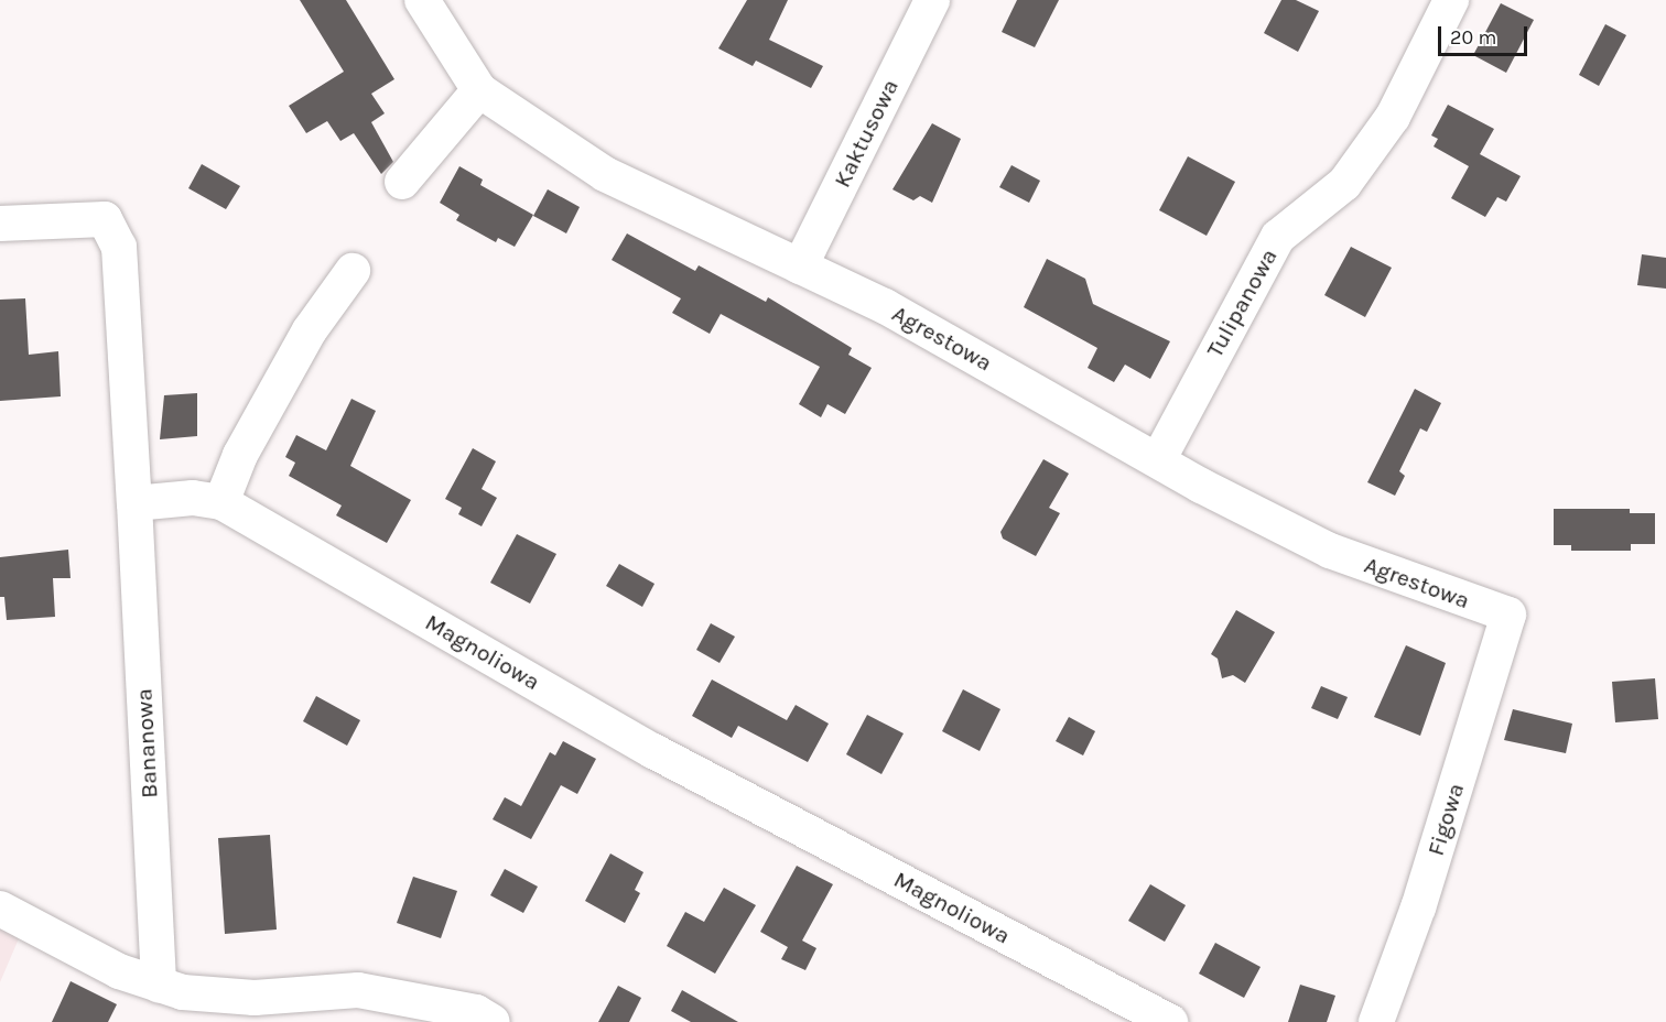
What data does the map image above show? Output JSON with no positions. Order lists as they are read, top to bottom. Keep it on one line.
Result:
{"streets":{"street":["Kaktusowa","Tulipanowa","Agrestowa","Magnoliowa","Bananowa","Figowa"]},"crossings":[["Kaktusowa","Agrestowa"],["Tulipanowa","Agrestowa"],["Agrestowa","Figowa"],["Magnoliowa","Bananowa"]],"scale_bar":"20 m"}
